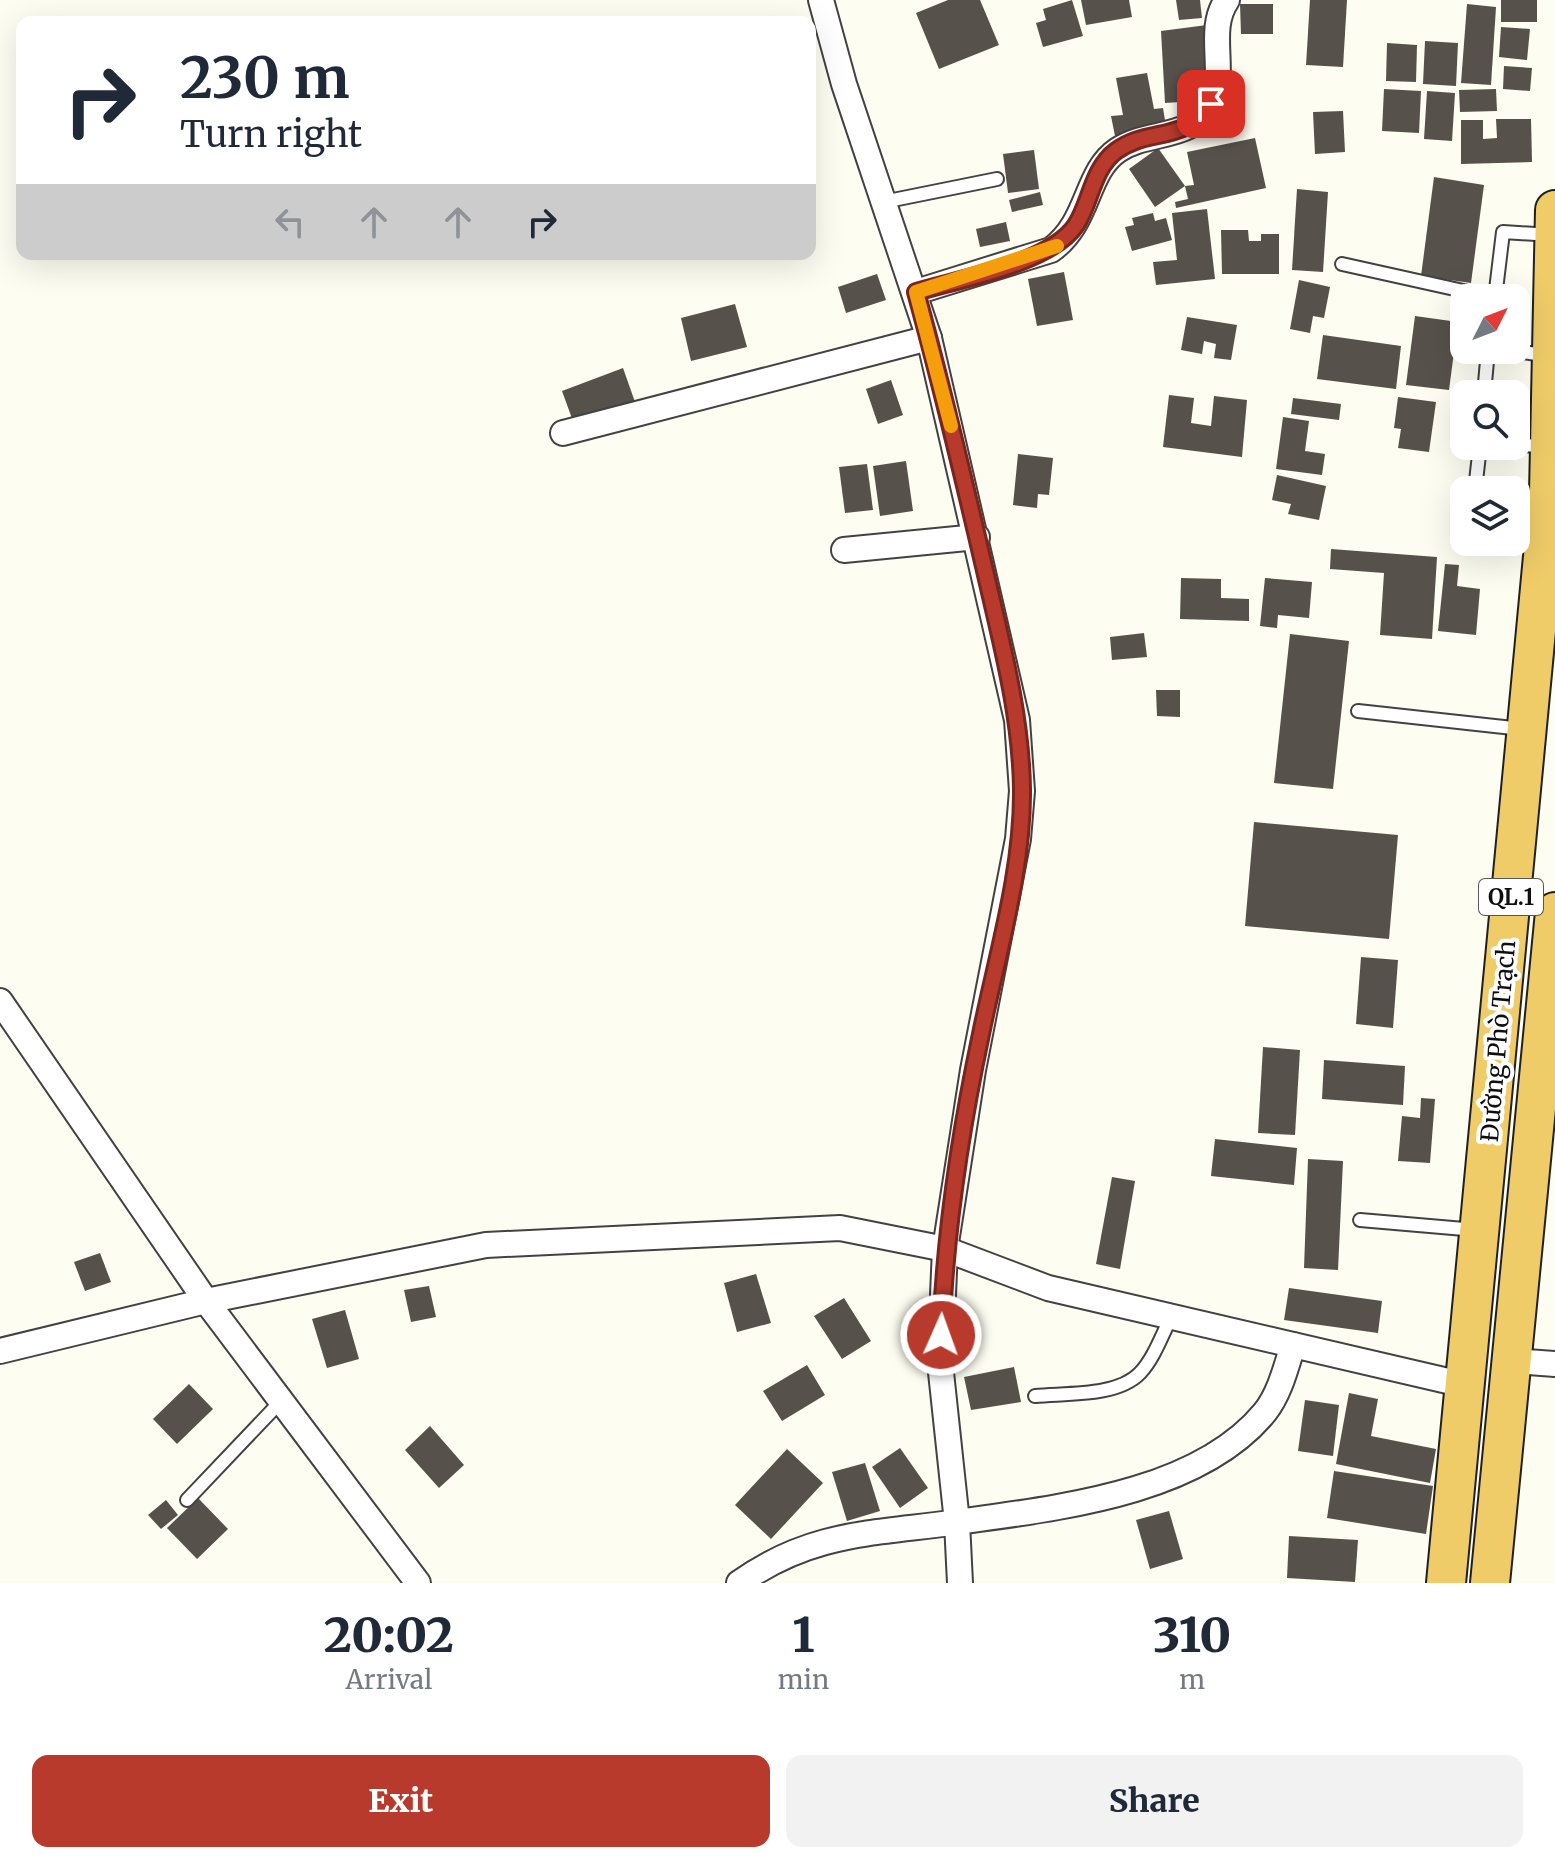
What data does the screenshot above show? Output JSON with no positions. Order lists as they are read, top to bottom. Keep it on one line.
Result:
{"streets":{"highway":["QL.1","Đường Phò Trạch"]},"north":"top right","page":{"turn":["230 m","Turn right"],"eta":["20:02","Arrival","1","min","310","m"],"buttons":["Exit","Share"]}}
